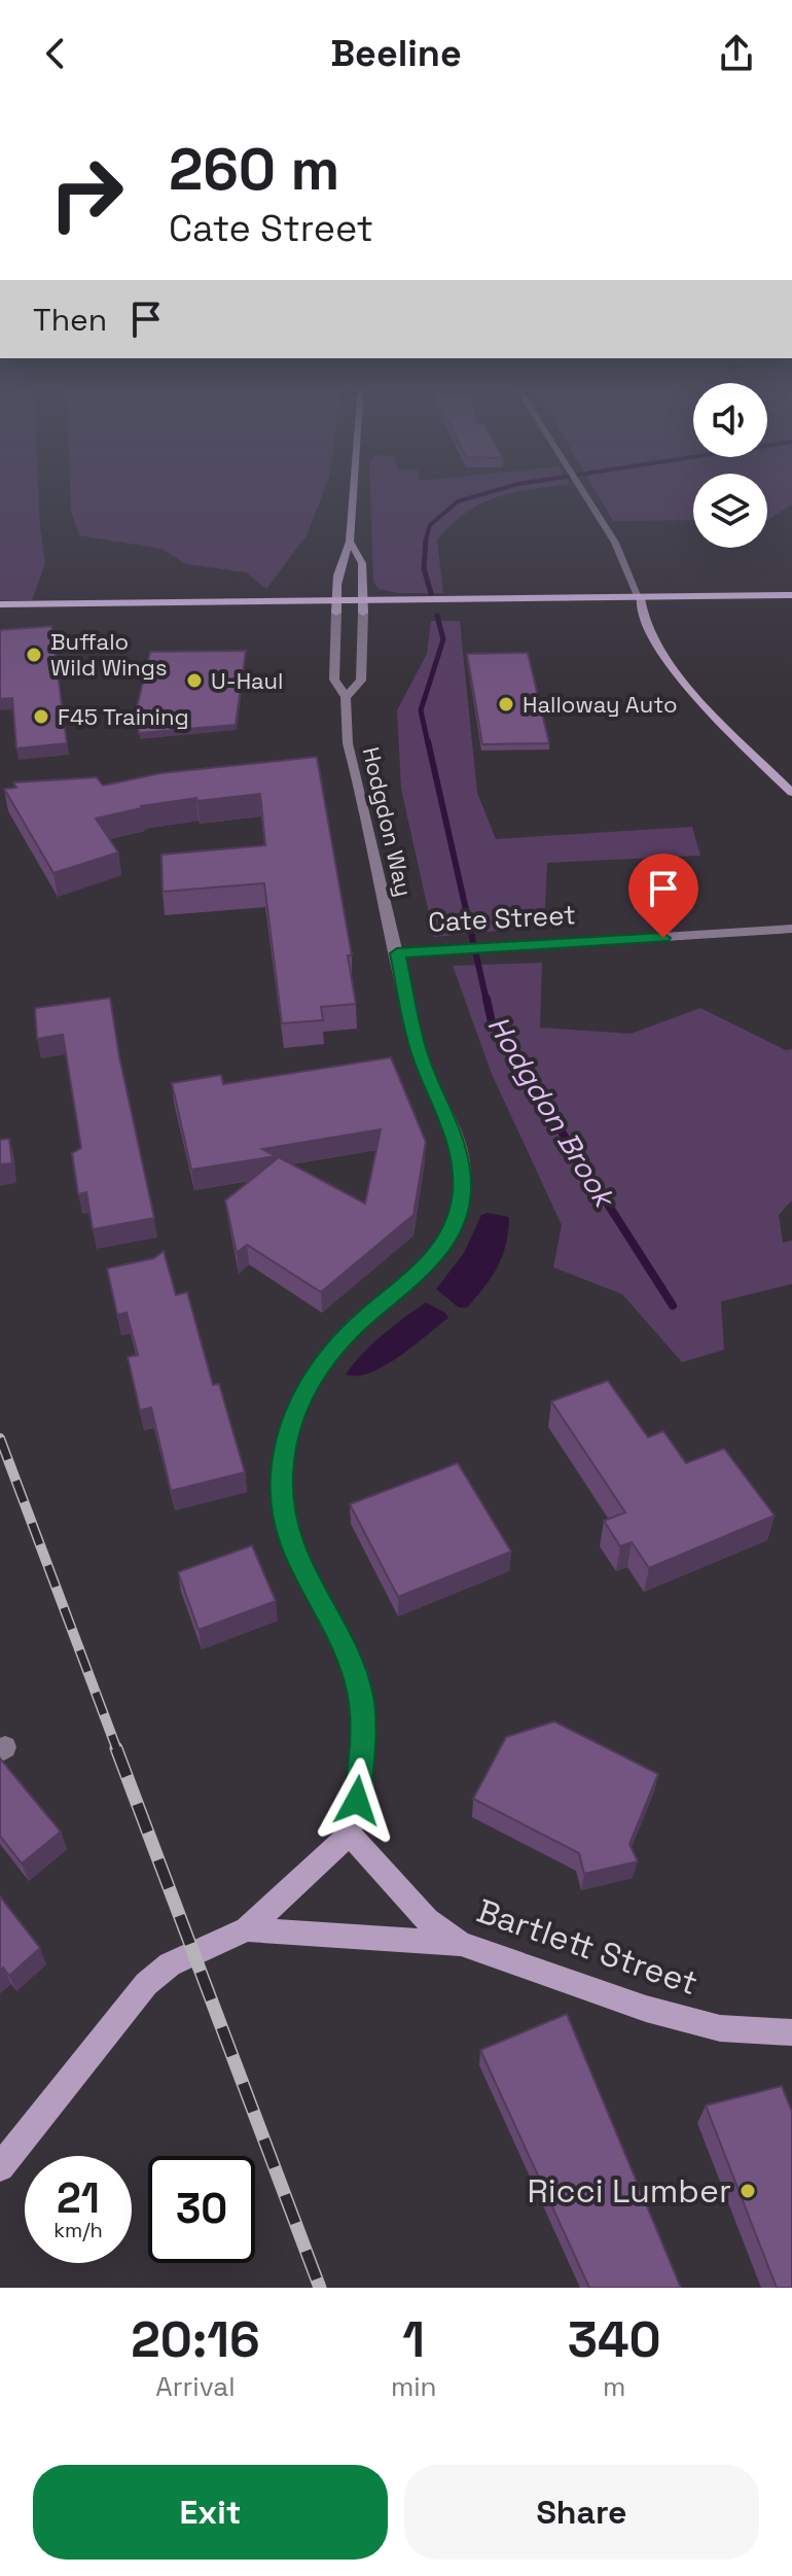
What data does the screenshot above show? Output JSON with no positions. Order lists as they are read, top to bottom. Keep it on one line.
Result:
{"streets":{"street":["Hodgdon Way","Cate Street","Bartlett Street"]},"crossings":[["Hodgdon Way","Cate Street"],["Cate Street","Bartlett Street"]],"water":["Hodgdon Brook"],"places":["Buffalo Wild Wings","U-Haul","Halloway Auto","F45 Training","Ricci Lumber"],"page":{"header":"Beeline","turn":["260 m","Cate Street"],"then":"Then","speed":"21 km/h","limit":"30","eta":["20:16","Arrival","1","min","340","m"],"buttons":["Exit","Share"]}}
